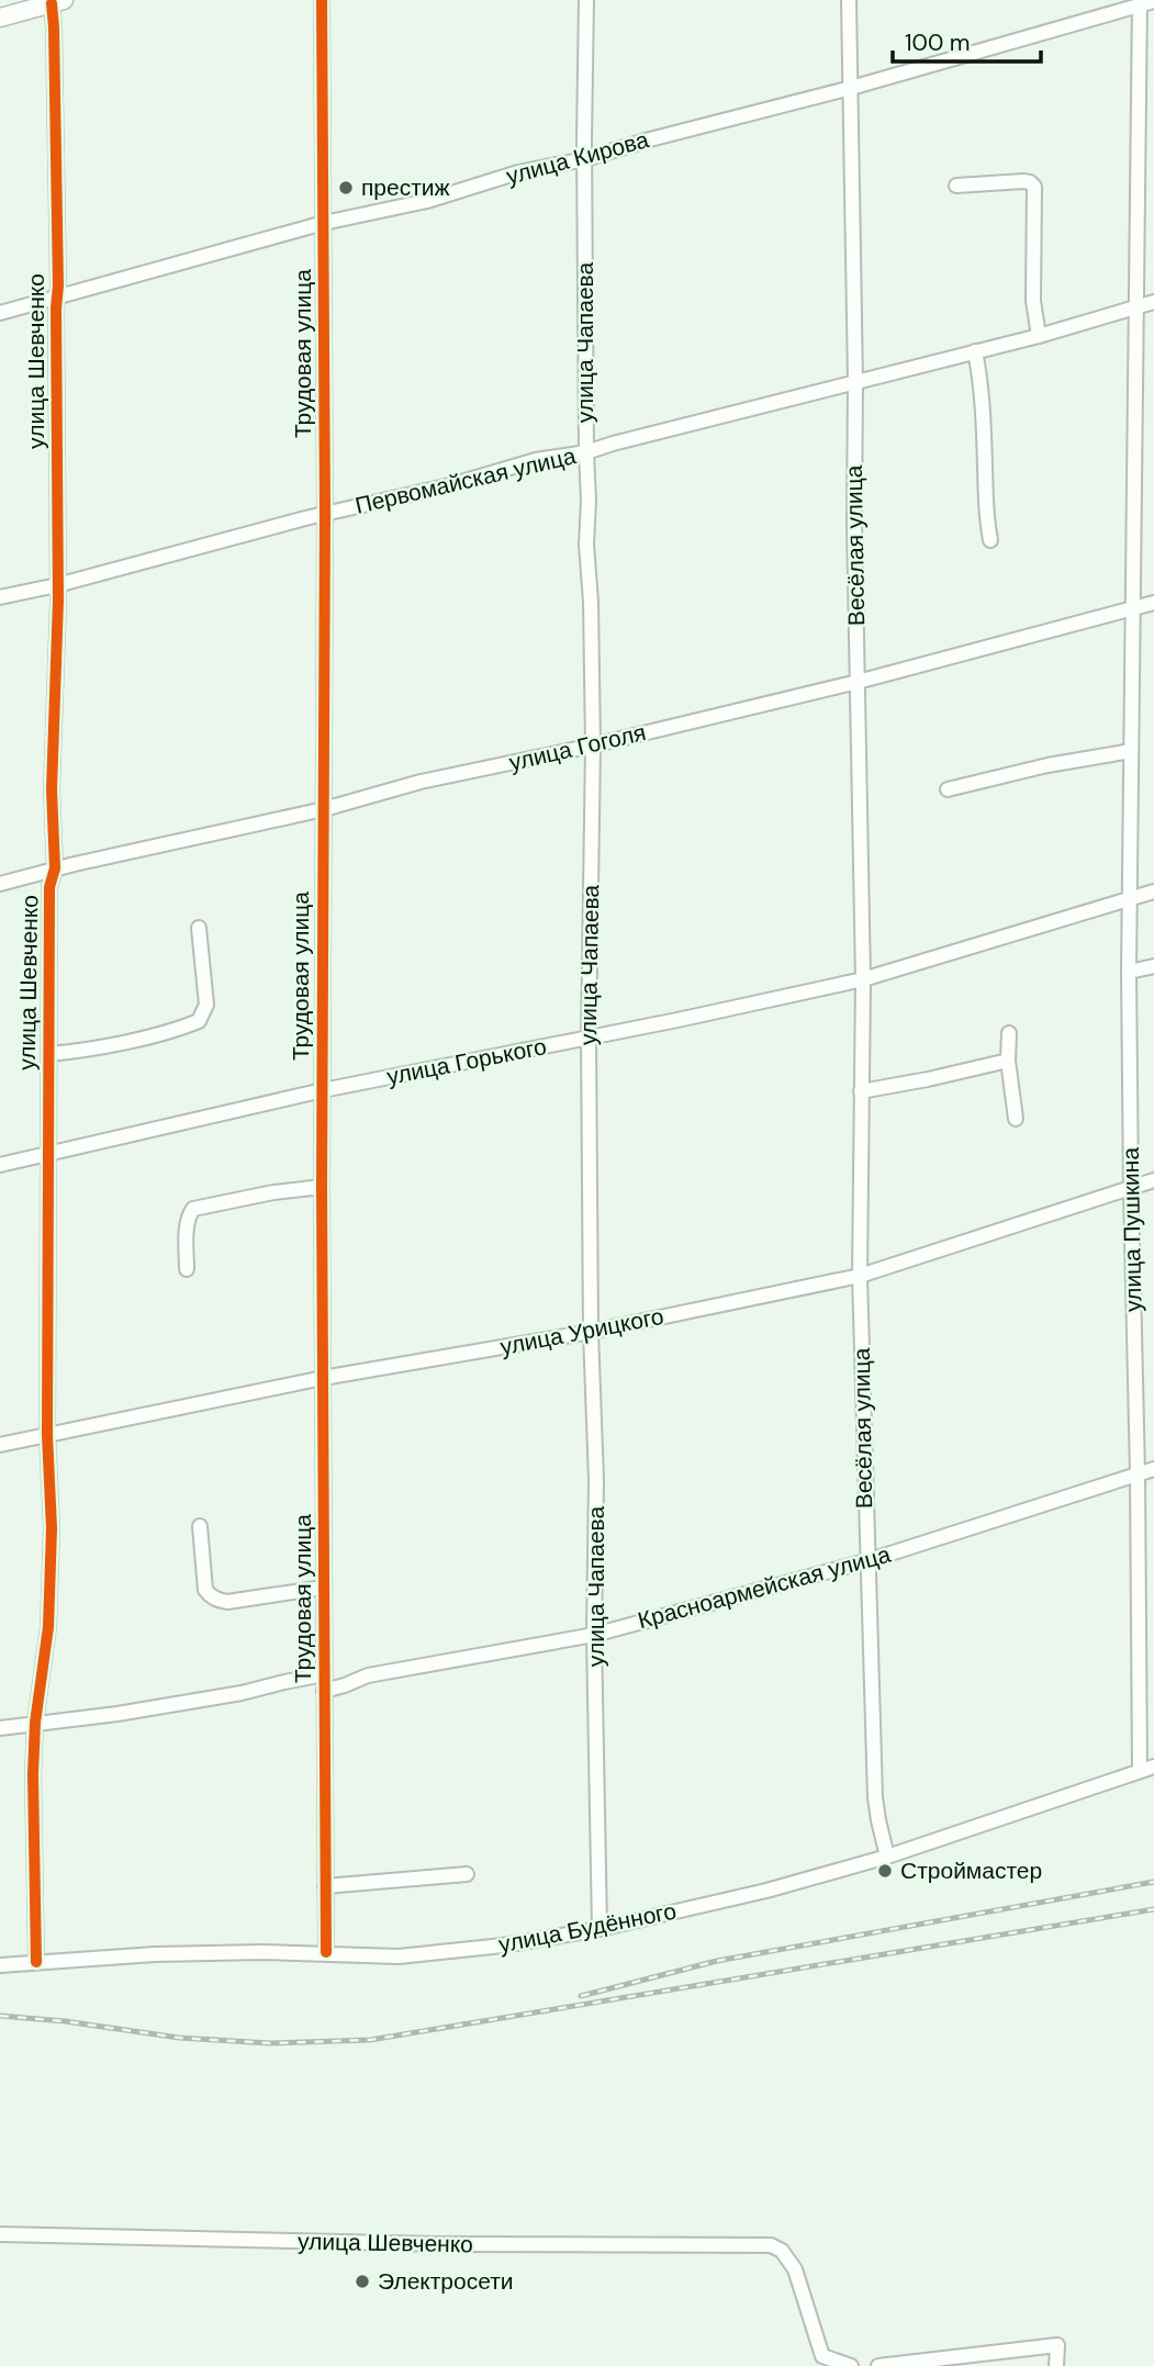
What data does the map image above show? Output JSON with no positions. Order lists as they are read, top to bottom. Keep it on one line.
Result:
{"streets":{"street":["улица Кирова","улица Чапаева","Трудовая улица","улица Шевченко","Первомайская улица","Весёлая улица","улица Гоголя","улица Горького","улица Пушкина","улица Урицкого","Красноармейская улица","улица Будённого"]},"crossings":[["улица Кирова","улица Чапаева"],["улица Кирова","Трудовая улица"],["улица Кирова","улица Шевченко"],["улица Кирова","Весёлая улица"],["улица Кирова","улица Пушкина"],["улица Чапаева","Первомайская улица"],["улица Чапаева","улица Гоголя"],["улица Чапаева","улица Горького"],["улица Чапаева","улица Урицкого"],["улица Чапаева","Красноармейская улица"],["улица Чапаева","улица Будённого"],["Трудовая улица","Первомайская улица"],["Трудовая улица","улица Гоголя"],["Трудовая улица","улица Горького"],["Трудовая улица","улица Урицкого"],["Трудовая улица","Красноармейская улица"],["Трудовая улица","улица Будённого"],["улица Шевченко","Первомайская улица"],["улица Шевченко","улица Гоголя"],["улица Шевченко","улица Горького"],["улица Шевченко","улица Урицкого"],["улица Шевченко","улица Будённого"],["Первомайская улица","Весёлая улица"],["Первомайская улица","улица Пушкина"],["Весёлая улица","улица Гоголя"],["Весёлая улица","улица Горького"],["Весёлая улица","улица Урицкого"],["Весёлая улица","Красноармейская улица"],["Весёлая улица","улица Будённого"],["улица Гоголя","улица Пушкина"],["улица Горького","улица Пушкина"],["улица Пушкина","улица Урицкого"],["улица Пушкина","Красноармейская улица"],["улица Пушкина","улица Будённого"]],"places":["престиж","Строймастер","Электросети"],"scale_bar":"100 m"}
